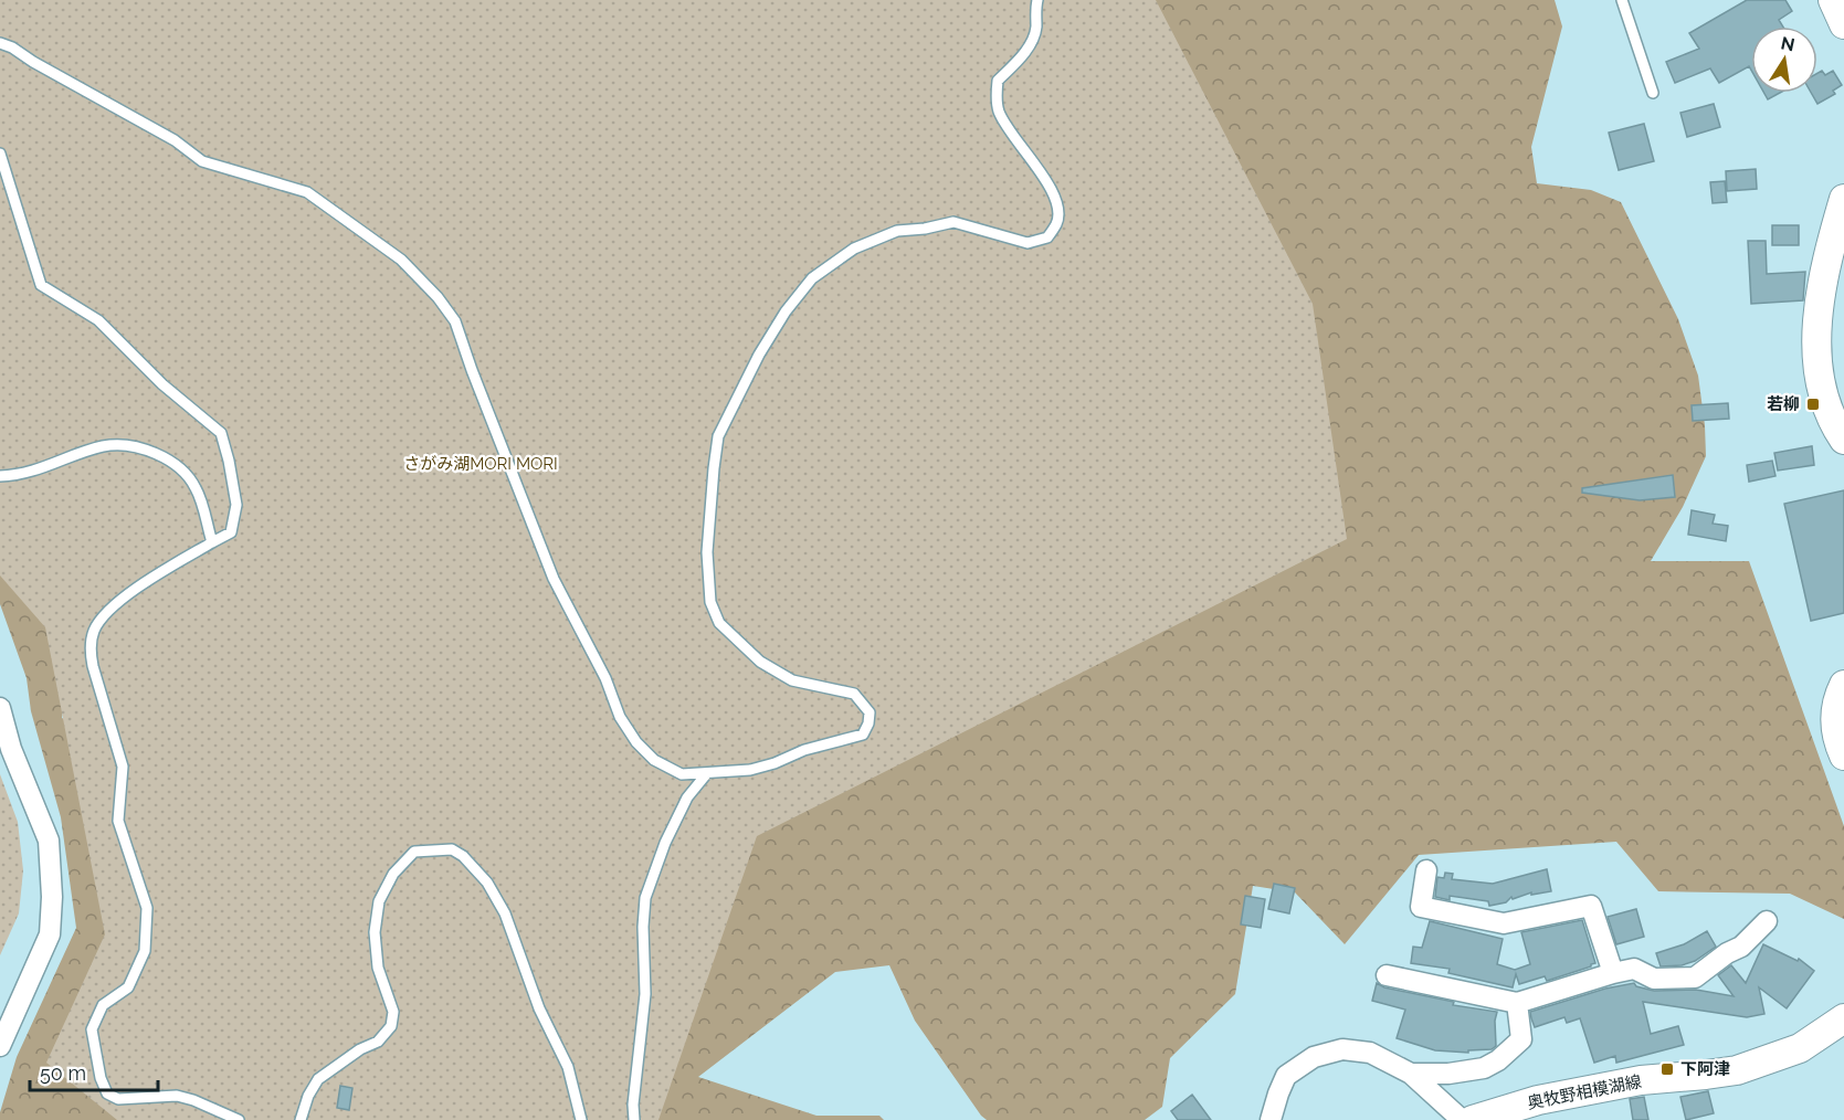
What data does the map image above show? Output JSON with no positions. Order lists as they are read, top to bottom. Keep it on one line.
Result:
{"streets":{"main road":["奥牧野相模湖線"]},"parks":["さがみ湖MORI MORI"],"places":{"transit":["若柳","下阿津"]},"scale_bar":"50 m","north":"top"}
